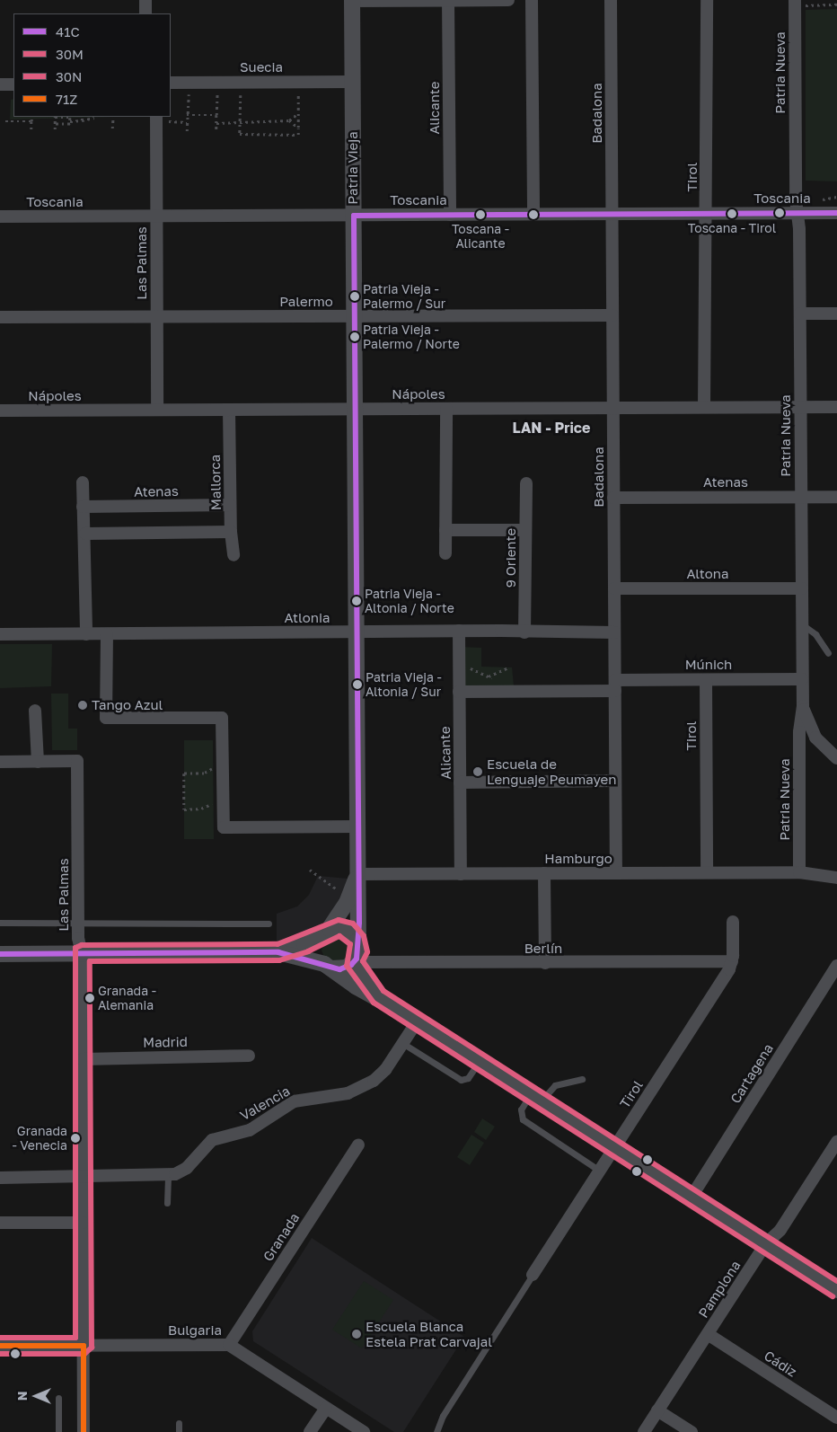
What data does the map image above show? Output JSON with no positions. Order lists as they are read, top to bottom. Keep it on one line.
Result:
{"streets":{"street":["Suecia","Patria Nueva","Alicante","Badalona","Patria Vieja","Tirol","Toscania","Las Palmas","Palermo","Nápoles","Mallorca","Atenas","9 Oriente","Altona","Atlonia","Múnich","Hamburgo","Berlín","Madrid","Cartagena","Valencia","Granada","Pamplona","Bulgaria","Cádiz"]},"crossings":[["Suecia","Patria Vieja"],["Patria Nueva","Toscania"],["Patria Nueva","Nápoles"],["Patria Nueva","Atenas"],["Patria Nueva","Altona"],["Patria Nueva","Múnich"],["Patria Nueva","Hamburgo"],["Alicante","Toscania"],["Alicante","Atlonia"],["Alicante","Múnich"],["Alicante","Hamburgo"],["Badalona","Toscania"],["Badalona","Palermo"],["Badalona","Nápoles"],["Badalona","Atenas"],["Badalona","Altona"],["Badalona","Atlonia"],["Badalona","Múnich"],["Badalona","Hamburgo"],["Patria Vieja","Toscania"],["Patria Vieja","Palermo"],["Patria Vieja","Nápoles"],["Patria Vieja","Atlonia"],["Patria Vieja","Hamburgo"],["Patria Vieja","Berlín"],["Tirol","Toscania"],["Tirol","Nápoles"],["Tirol","Múnich"],["Tirol","Hamburgo"],["Tirol","Berlín"],["Toscania","Las Palmas"],["Las Palmas","Palermo"],["Las Palmas","Nápoles"],["Las Palmas","Madrid"],["Las Palmas","Valencia"],["Las Palmas","Bulgaria"],["Nápoles","Mallorca"],["Mallorca","Atenas"],["9 Oriente","Atlonia"],["Granada","Bulgaria"],["Pamplona","Cádiz"]],"districts":["LAN - Price"],"places":["Toscana - Tirol","Toscana - Alicante","Patria Vieja - Palermo / Sur","Patria Vieja - Palermo / Norte","Patria Vieja - Altonia / Norte","Patria Vieja - Altonia / Sur","Tango Azul","Escuela de Lenguaje Peumayen","Granada - Alemania","Granada - Venecia","Escuela Blanca Estela Prat Carvajal"],"lines":["transit line 41C","transit line 30N","transit line 30M","transit line 71Z"],"legend":["41C","30M","30N","71Z"],"north":"left"}
